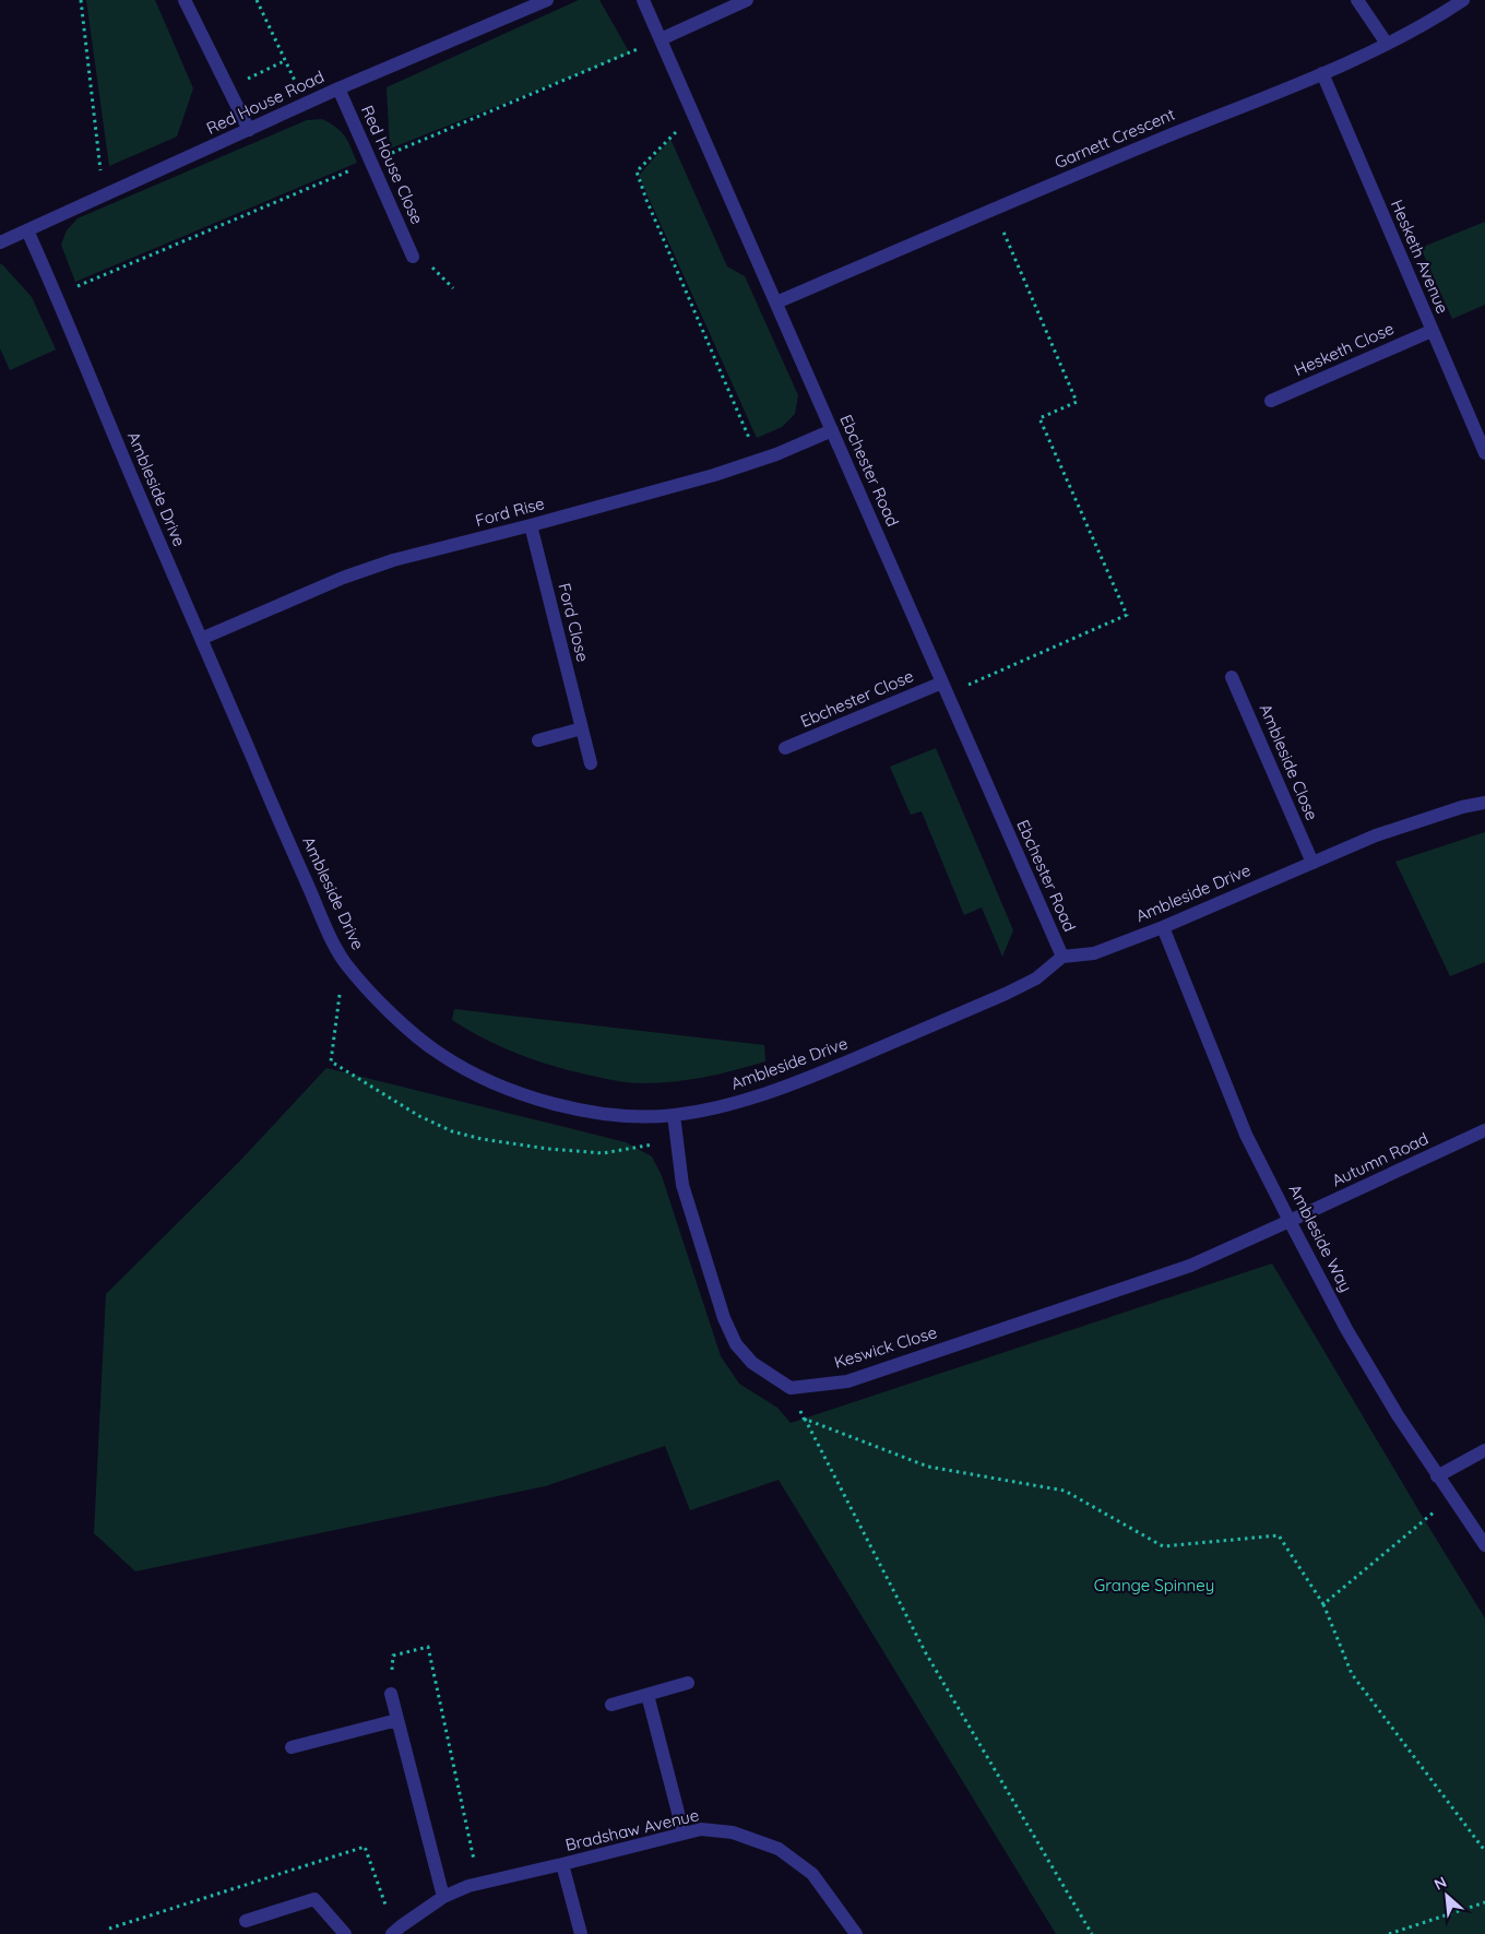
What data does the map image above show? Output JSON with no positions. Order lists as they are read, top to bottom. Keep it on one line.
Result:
{"streets":{"street":["Red House Road","Garnett Crescent","Red House Close","Hesketh Avenue","Hesketh Close","Ebchester Road","Ambleside Drive","Ford Rise","Ford Close","Ebchester Close","Ambleside Close","Autumn Road","Ambleside Way","Keswick Close","Bradshaw Avenue"]},"crossings":[["Red House Road","Red House Close"],["Red House Road","Ambleside Drive"],["Garnett Crescent","Hesketh Avenue"],["Garnett Crescent","Ebchester Road"],["Hesketh Avenue","Hesketh Close"],["Ebchester Road","Ambleside Drive"],["Ebchester Road","Ford Rise"],["Ebchester Road","Ebchester Close"],["Ambleside Drive","Ford Rise"],["Ambleside Drive","Ambleside Close"],["Ambleside Drive","Ambleside Way"],["Ford Rise","Ford Close"],["Autumn Road","Ambleside Way"],["Autumn Road","Keswick Close"]],"parks":["Grange Spinney"],"north":"top left"}
